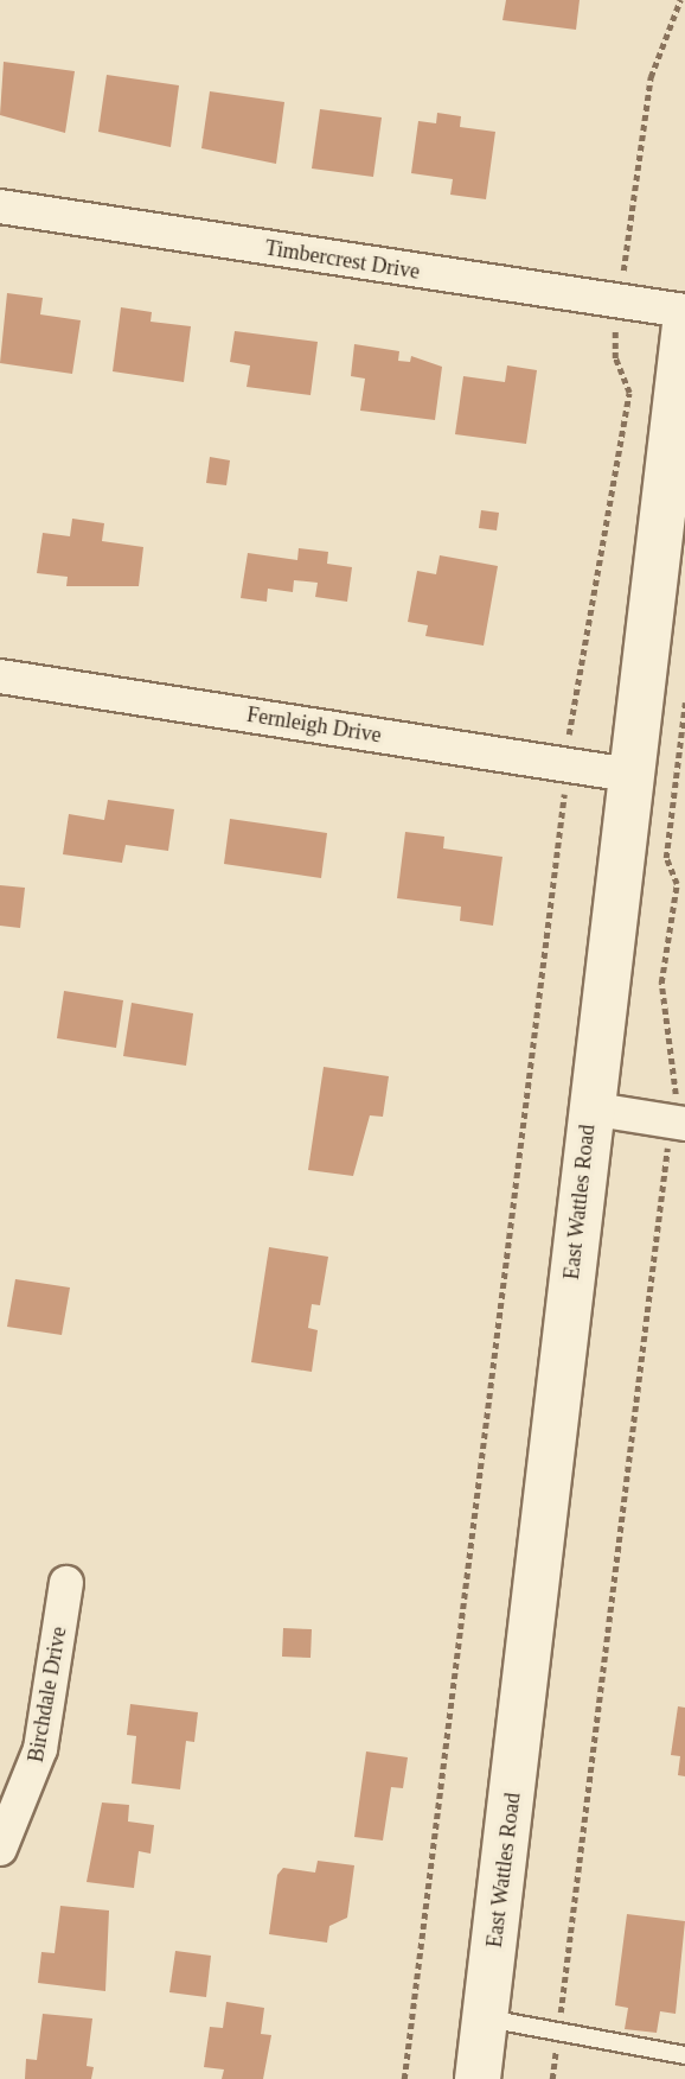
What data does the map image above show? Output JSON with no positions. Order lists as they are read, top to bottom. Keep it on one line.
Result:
{"streets":{"main road":["East Wattles Road"],"street":["Timbercrest Drive","Fernleigh Drive","Birchdale Drive"]},"crossings":[["Fernleigh Drive","East Wattles Road"]]}
